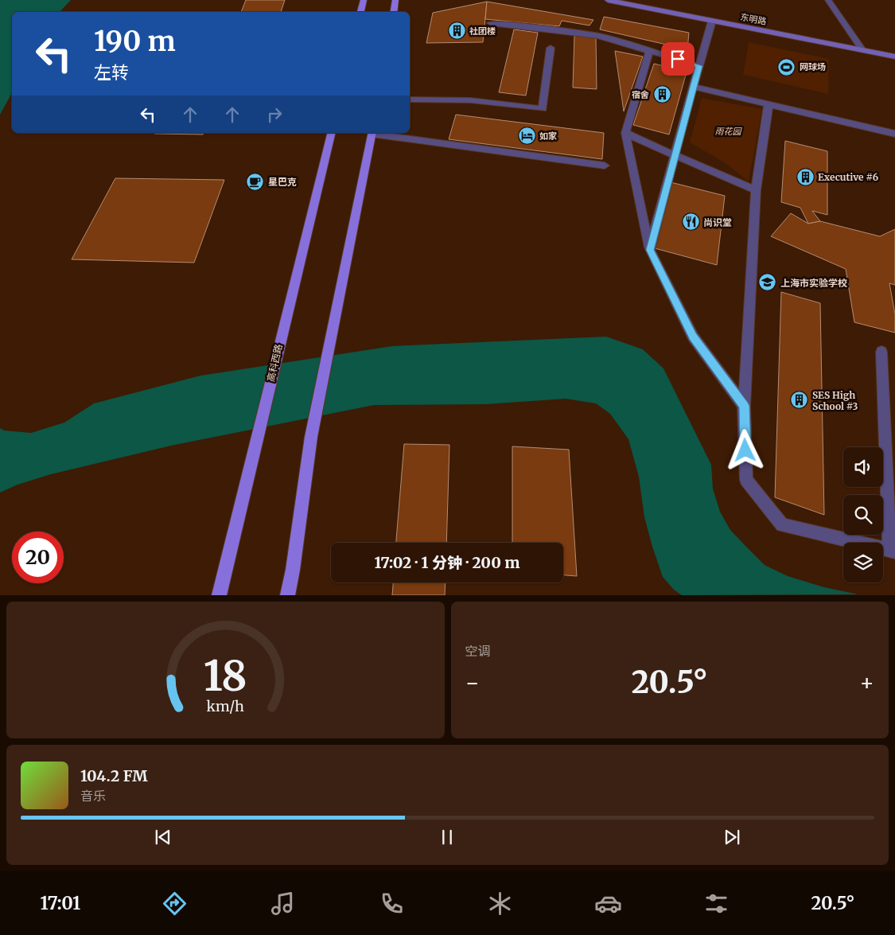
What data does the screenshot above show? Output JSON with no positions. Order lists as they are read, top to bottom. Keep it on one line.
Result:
{"streets":{"main road":["东明路","高科西路"]},"parks":["雨花园"],"places":{"building":["社团楼","宿舍","Executive #6","SES High School #3"],"sports":["网球场"],"hotel":["如家"],"cafe":["星巴克"],"restaurant":["尚识堂"],"school or university":["上海市实验学校"]},"page":{"turn":["190 m","左转"],"limit":"20","trip":"17:02 · 1 分钟 · 200 m","tile":"空调","heat":["−","20.5°","+"],"song":["104.2 FM","音乐"],"tabs":["17:01","20.5°"],"gauge":["18","km/h"]}}
